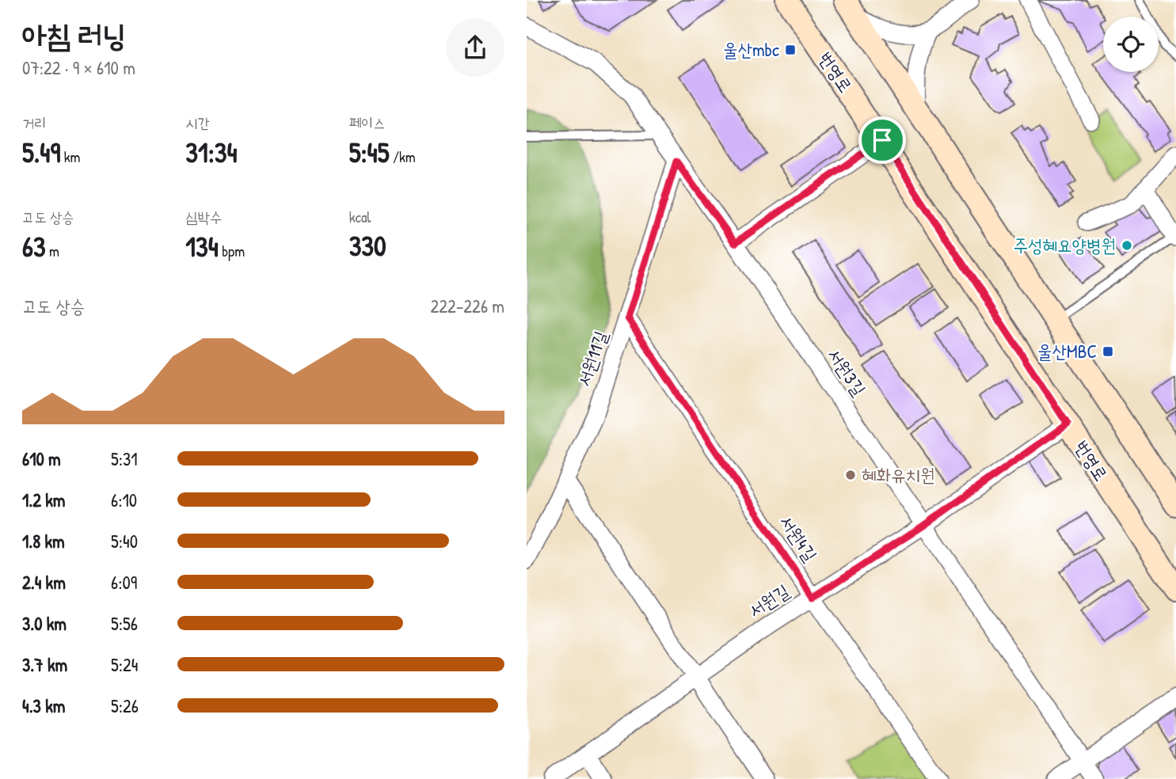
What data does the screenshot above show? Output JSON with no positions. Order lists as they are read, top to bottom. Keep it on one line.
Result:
{"streets":{"main road":["번영로"],"street":["서원11길","서원3길","서원4길","서원길"]},"crossings":[["번영로","서원길"],["서원11길","서원3길"],["서원11길","서원4길"],["서원3길","서원길"],["서원4길","서원길"]],"places":{"transit":["울산mbc","울산MBC"],"other":["주성혜요양병원","혜화유치원"]},"page":{"heading":["아침 러닝","07:22 · 9 × 610 m"],"stats":[["거리","5.49 km"],["시간","31:34"],["페이스","5:45 /km"],["고도 상승","63 m"],["심박수","134 bpm"],["kcal","330"]],"chart":["고도 상승","222–226 m"],"list":[{"name":"610 m","note":"5:31"},{"name":"1.2 km","note":"6:10"},{"name":"1.8 km","note":"5:40"},{"name":"2.4 km","note":"6:09"},{"name":"3.0 km","note":"5:56"},{"name":"3.7 km","note":"5:24"},{"name":"4.3 km","note":"5:26"}]}}
